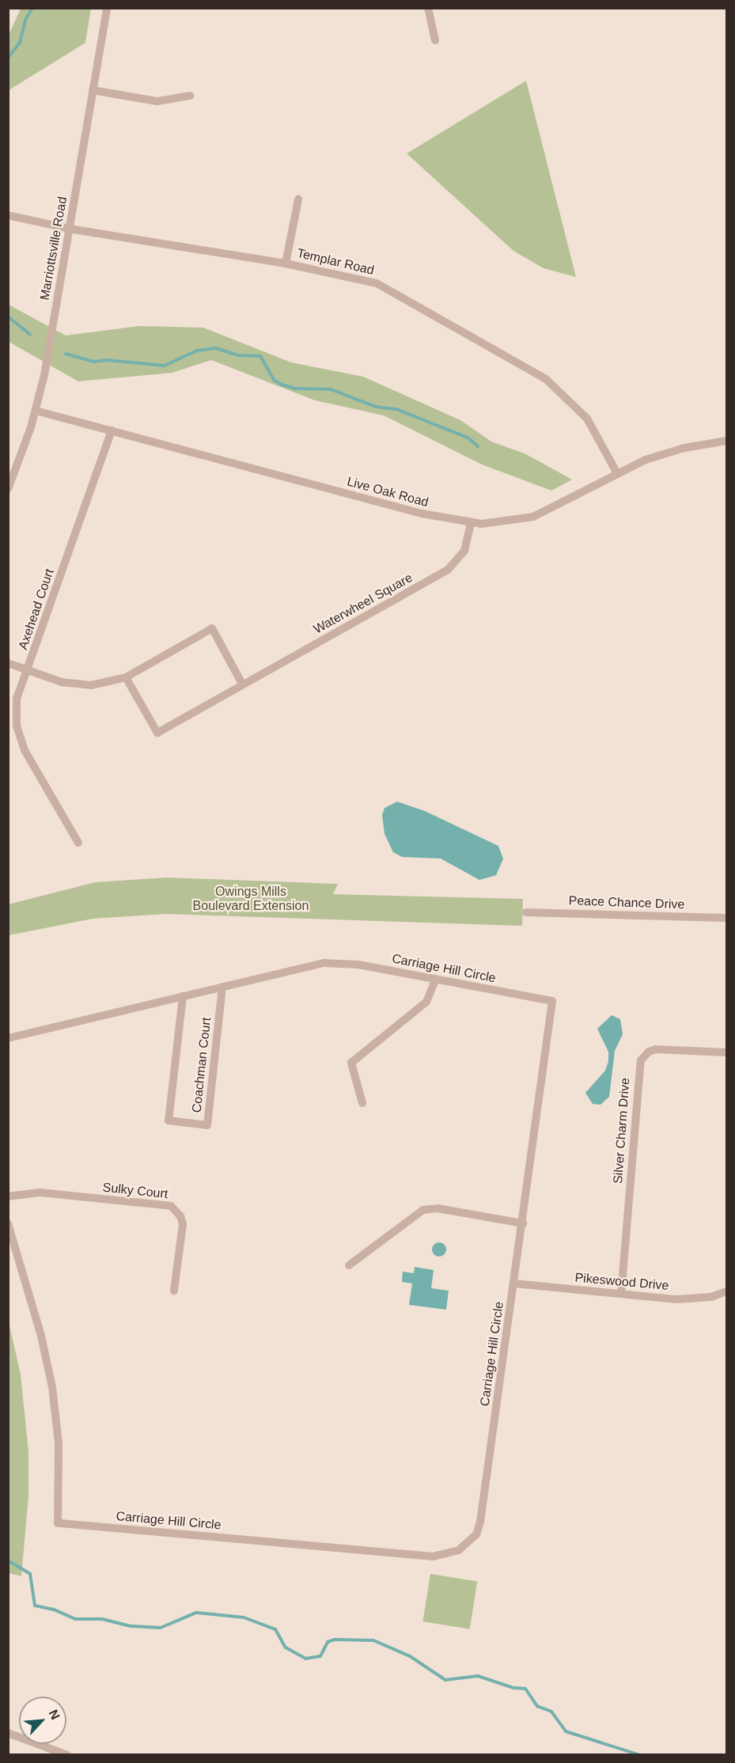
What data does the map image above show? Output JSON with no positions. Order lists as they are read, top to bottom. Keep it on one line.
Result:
{"streets":{"street":["Marriottsville Road","Templar Road","Live Oak Road","Waterwheel Square","Axehead Court","Peace Chance Drive","Carriage Hill Circle","Coachman Court","Silver Charm Drive","Sulky Court","Pikeswood Drive"]},"crossings":[["Marriottsville Road","Templar Road"],["Marriottsville Road","Live Oak Road"],["Templar Road","Live Oak Road"],["Live Oak Road","Waterwheel Square"],["Live Oak Road","Axehead Court"],["Carriage Hill Circle","Coachman Court"],["Carriage Hill Circle","Pikeswood Drive"],["Silver Charm Drive","Pikeswood Drive"]],"parks":["Owings Mills Boulevard Extension"],"north":"top right"}
